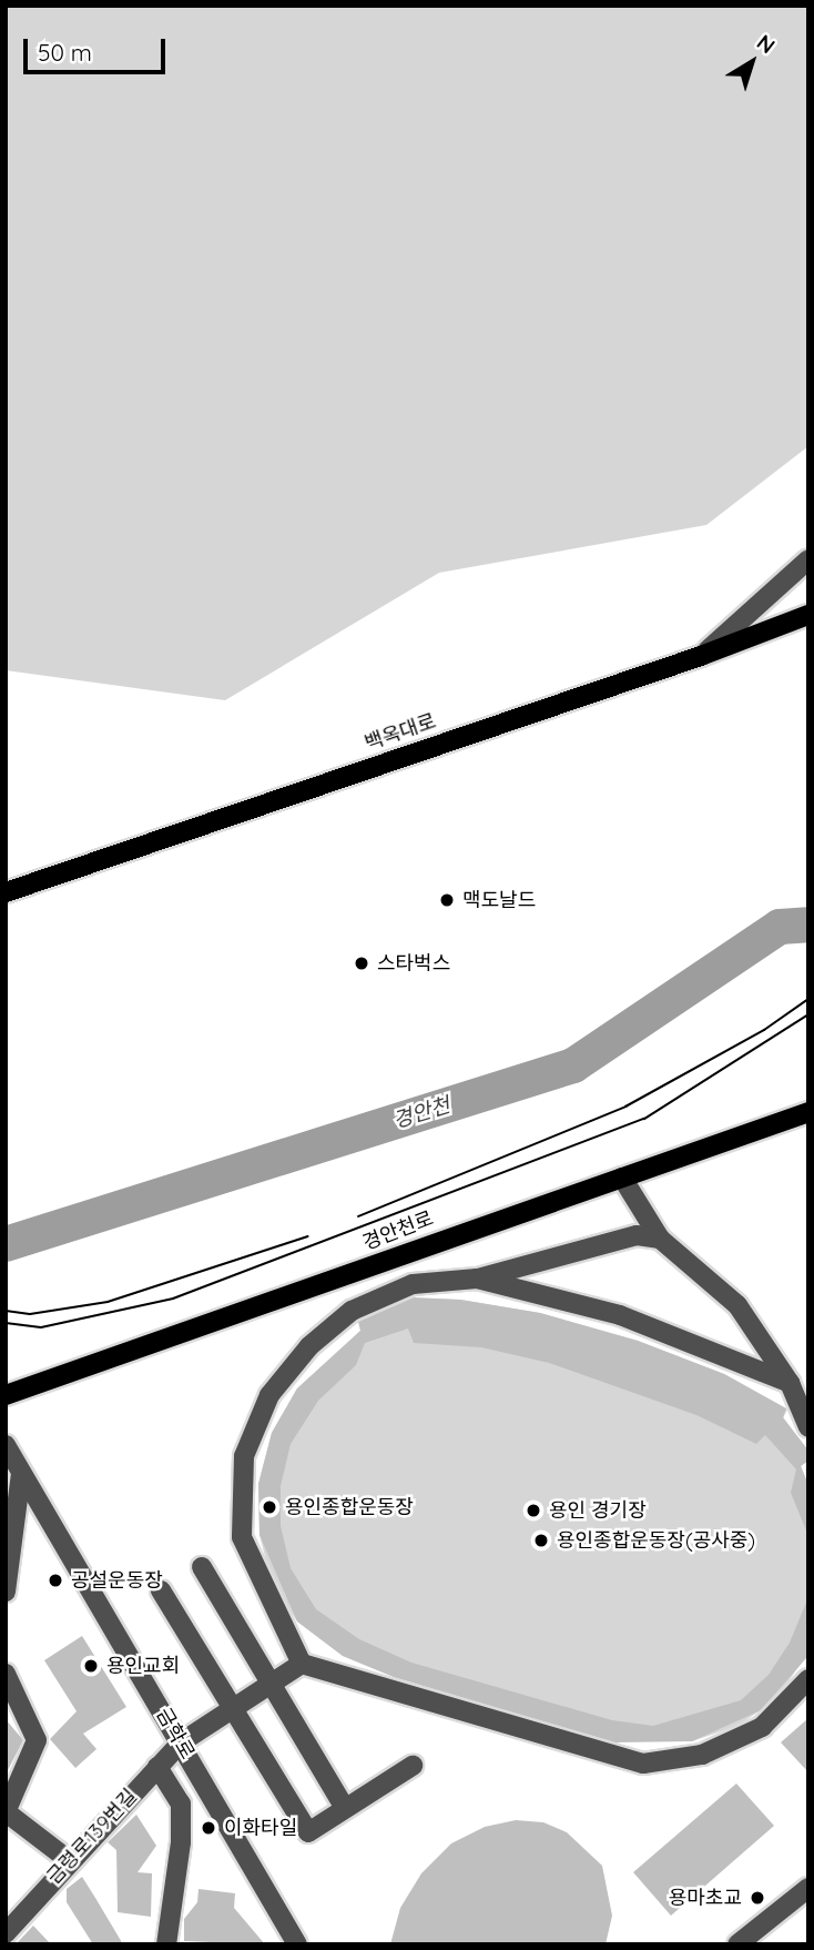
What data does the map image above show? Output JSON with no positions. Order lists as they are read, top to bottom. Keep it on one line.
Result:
{"streets":{"main road":["백옥대로","경안천로"],"street":["금학로","금령로139번길"]},"crossings":[["금학로","금령로139번길"]],"water":["경안천"],"places":["맥도날드","스타벅스","용인종합운동장","용인 경기장","용인종합운동장(공사중)","공설운동장","용인교회","이화타일","용마초교"],"scale_bar":"50 m","north":"top right"}
